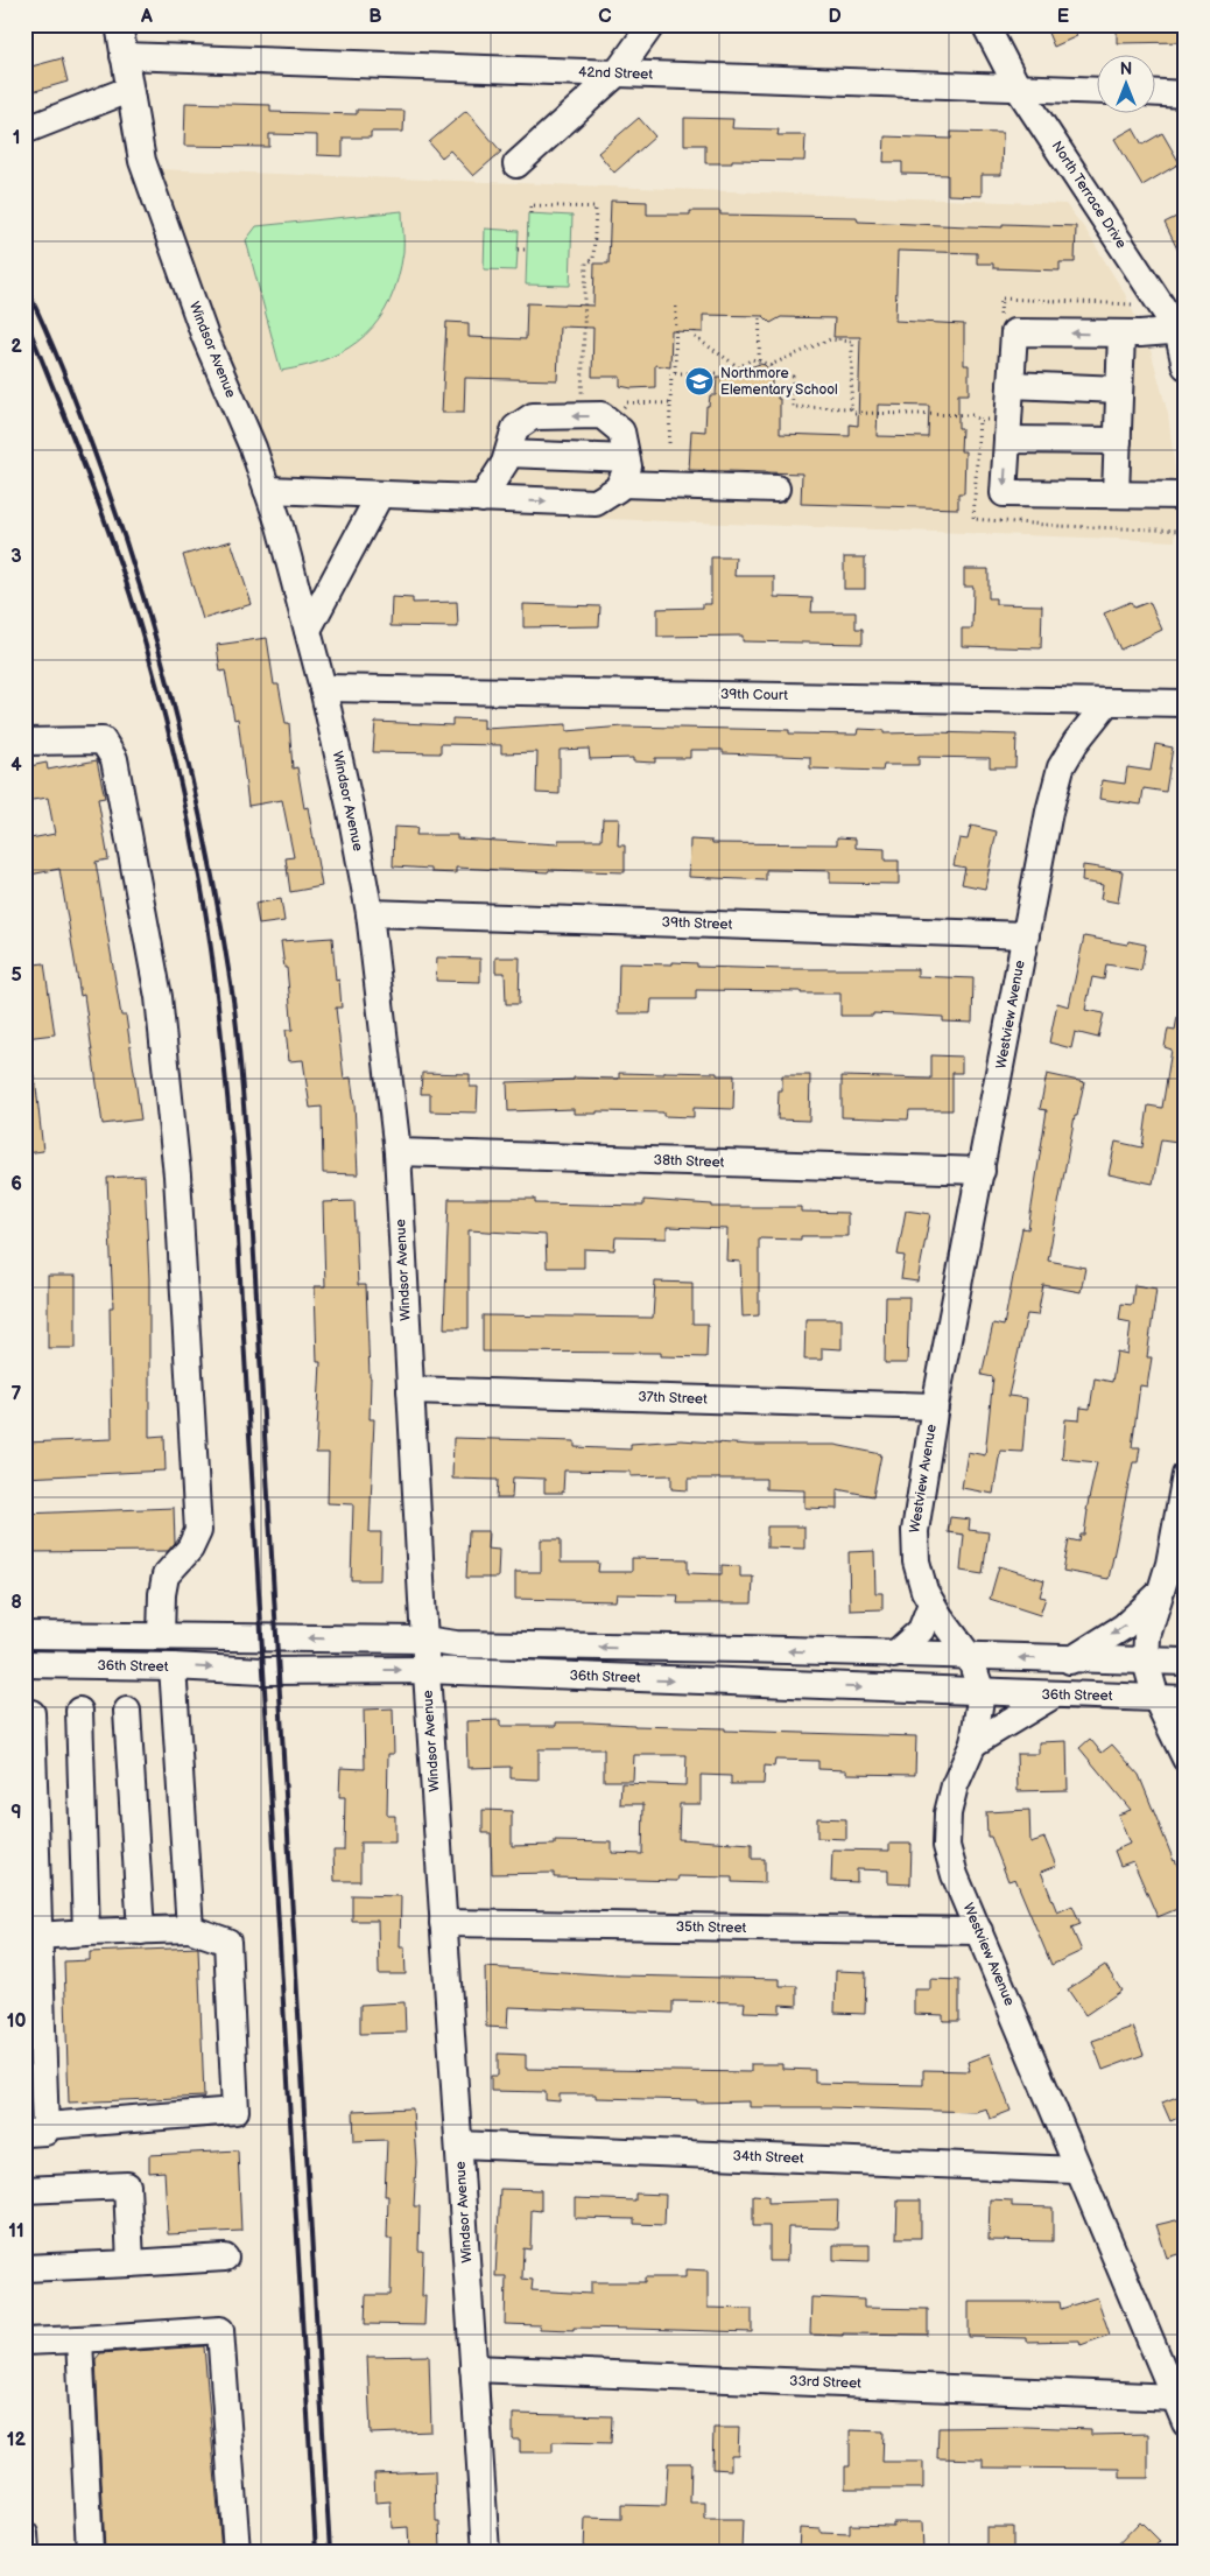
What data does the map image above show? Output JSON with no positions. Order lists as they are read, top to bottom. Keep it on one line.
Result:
{"streets":{"street":["42nd Street","North Terrace Drive","Windsor Avenue","39th Court","39th Street","Westview Avenue","38th Street","37th Street","36th Street","35th Street","34th Street","33rd Street"]},"crossings":[["42nd Street","North Terrace Drive"],["42nd Street","Windsor Avenue"],["Windsor Avenue","39th Court"],["Windsor Avenue","39th Street"],["Windsor Avenue","38th Street"],["Windsor Avenue","37th Street"],["Windsor Avenue","36th Street"],["Windsor Avenue","35th Street"],["Windsor Avenue","34th Street"],["Windsor Avenue","33rd Street"],["39th Court","Westview Avenue"],["39th Street","Westview Avenue"],["Westview Avenue","38th Street"],["Westview Avenue","37th Street"],["Westview Avenue","36th Street"],["Westview Avenue","35th Street"],["Westview Avenue","34th Street"],["Westview Avenue","33rd Street"]],"places":{"school or university":["Northmore Elementary School"]},"north":"top","grid":{"columns":["A","B","C","D","E"],"rows":["1","2","3","4","5","6","7","8","9","10","11","12"]}}
